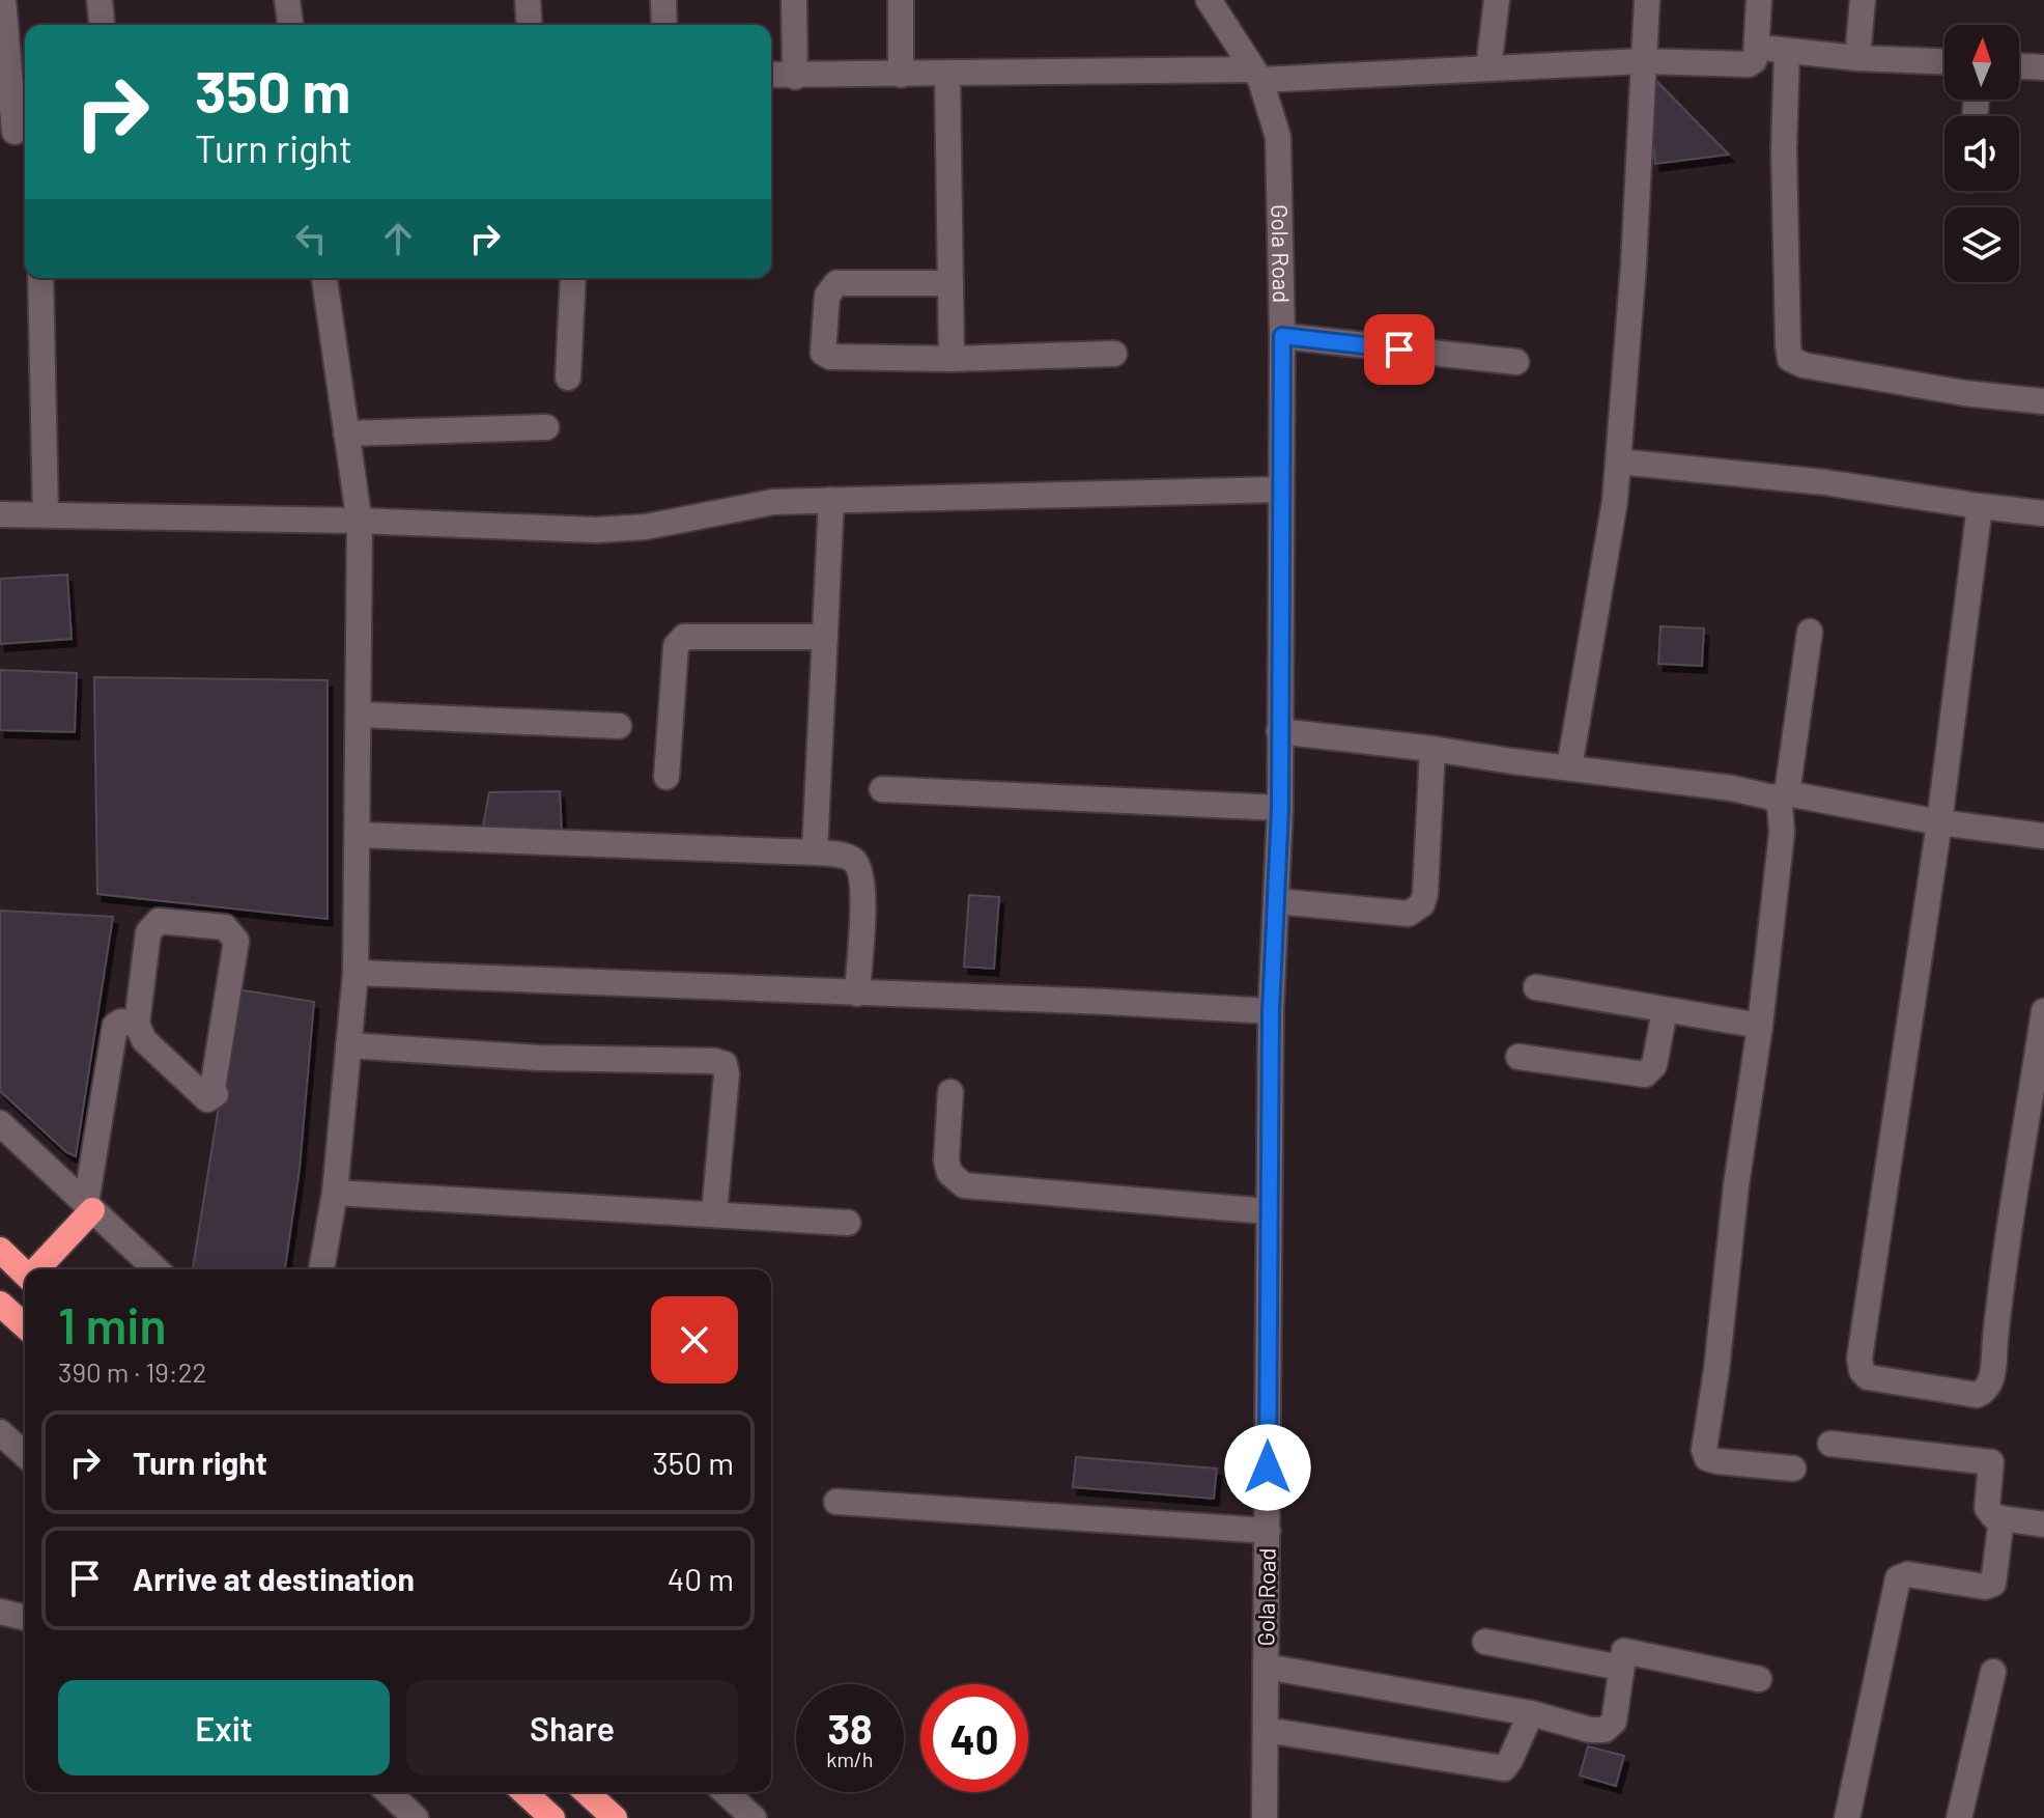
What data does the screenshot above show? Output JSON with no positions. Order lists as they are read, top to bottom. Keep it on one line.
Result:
{"streets":{"street":["Gola Road"]},"north":"top","page":{"turn":["350 m","Turn right"],"heading":["1 min","390 m · 19:22"],"list":[{"name":"Turn right","value":"350 m"},{"name":"Arrive at destination","value":"40 m"}],"buttons":["Exit","Share"],"speed":"38 km/h","limit":"40"}}
